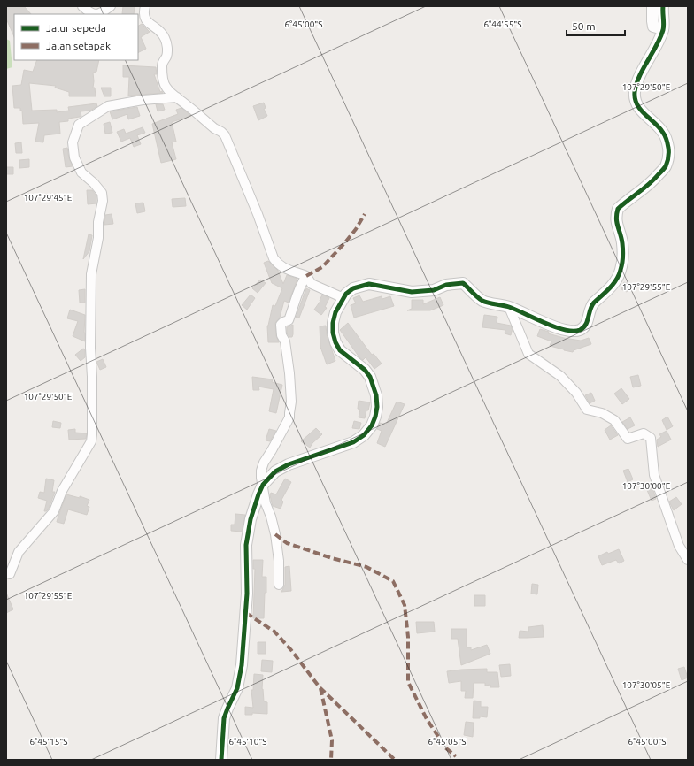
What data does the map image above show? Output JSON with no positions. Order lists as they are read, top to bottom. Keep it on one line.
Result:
{"legend":["Jalur sepeda","Jalan setapak"],"scale_bar":"50 m","coordinates":["6°45'00\"S","6°44'55\"S","107°29'50\"E","107°29'45\"E","107°29'55\"E","107°30'00\"E","107°30'05\"E","6°45'10\"S","6°45'15\"S","6°45'05\"S"]}
